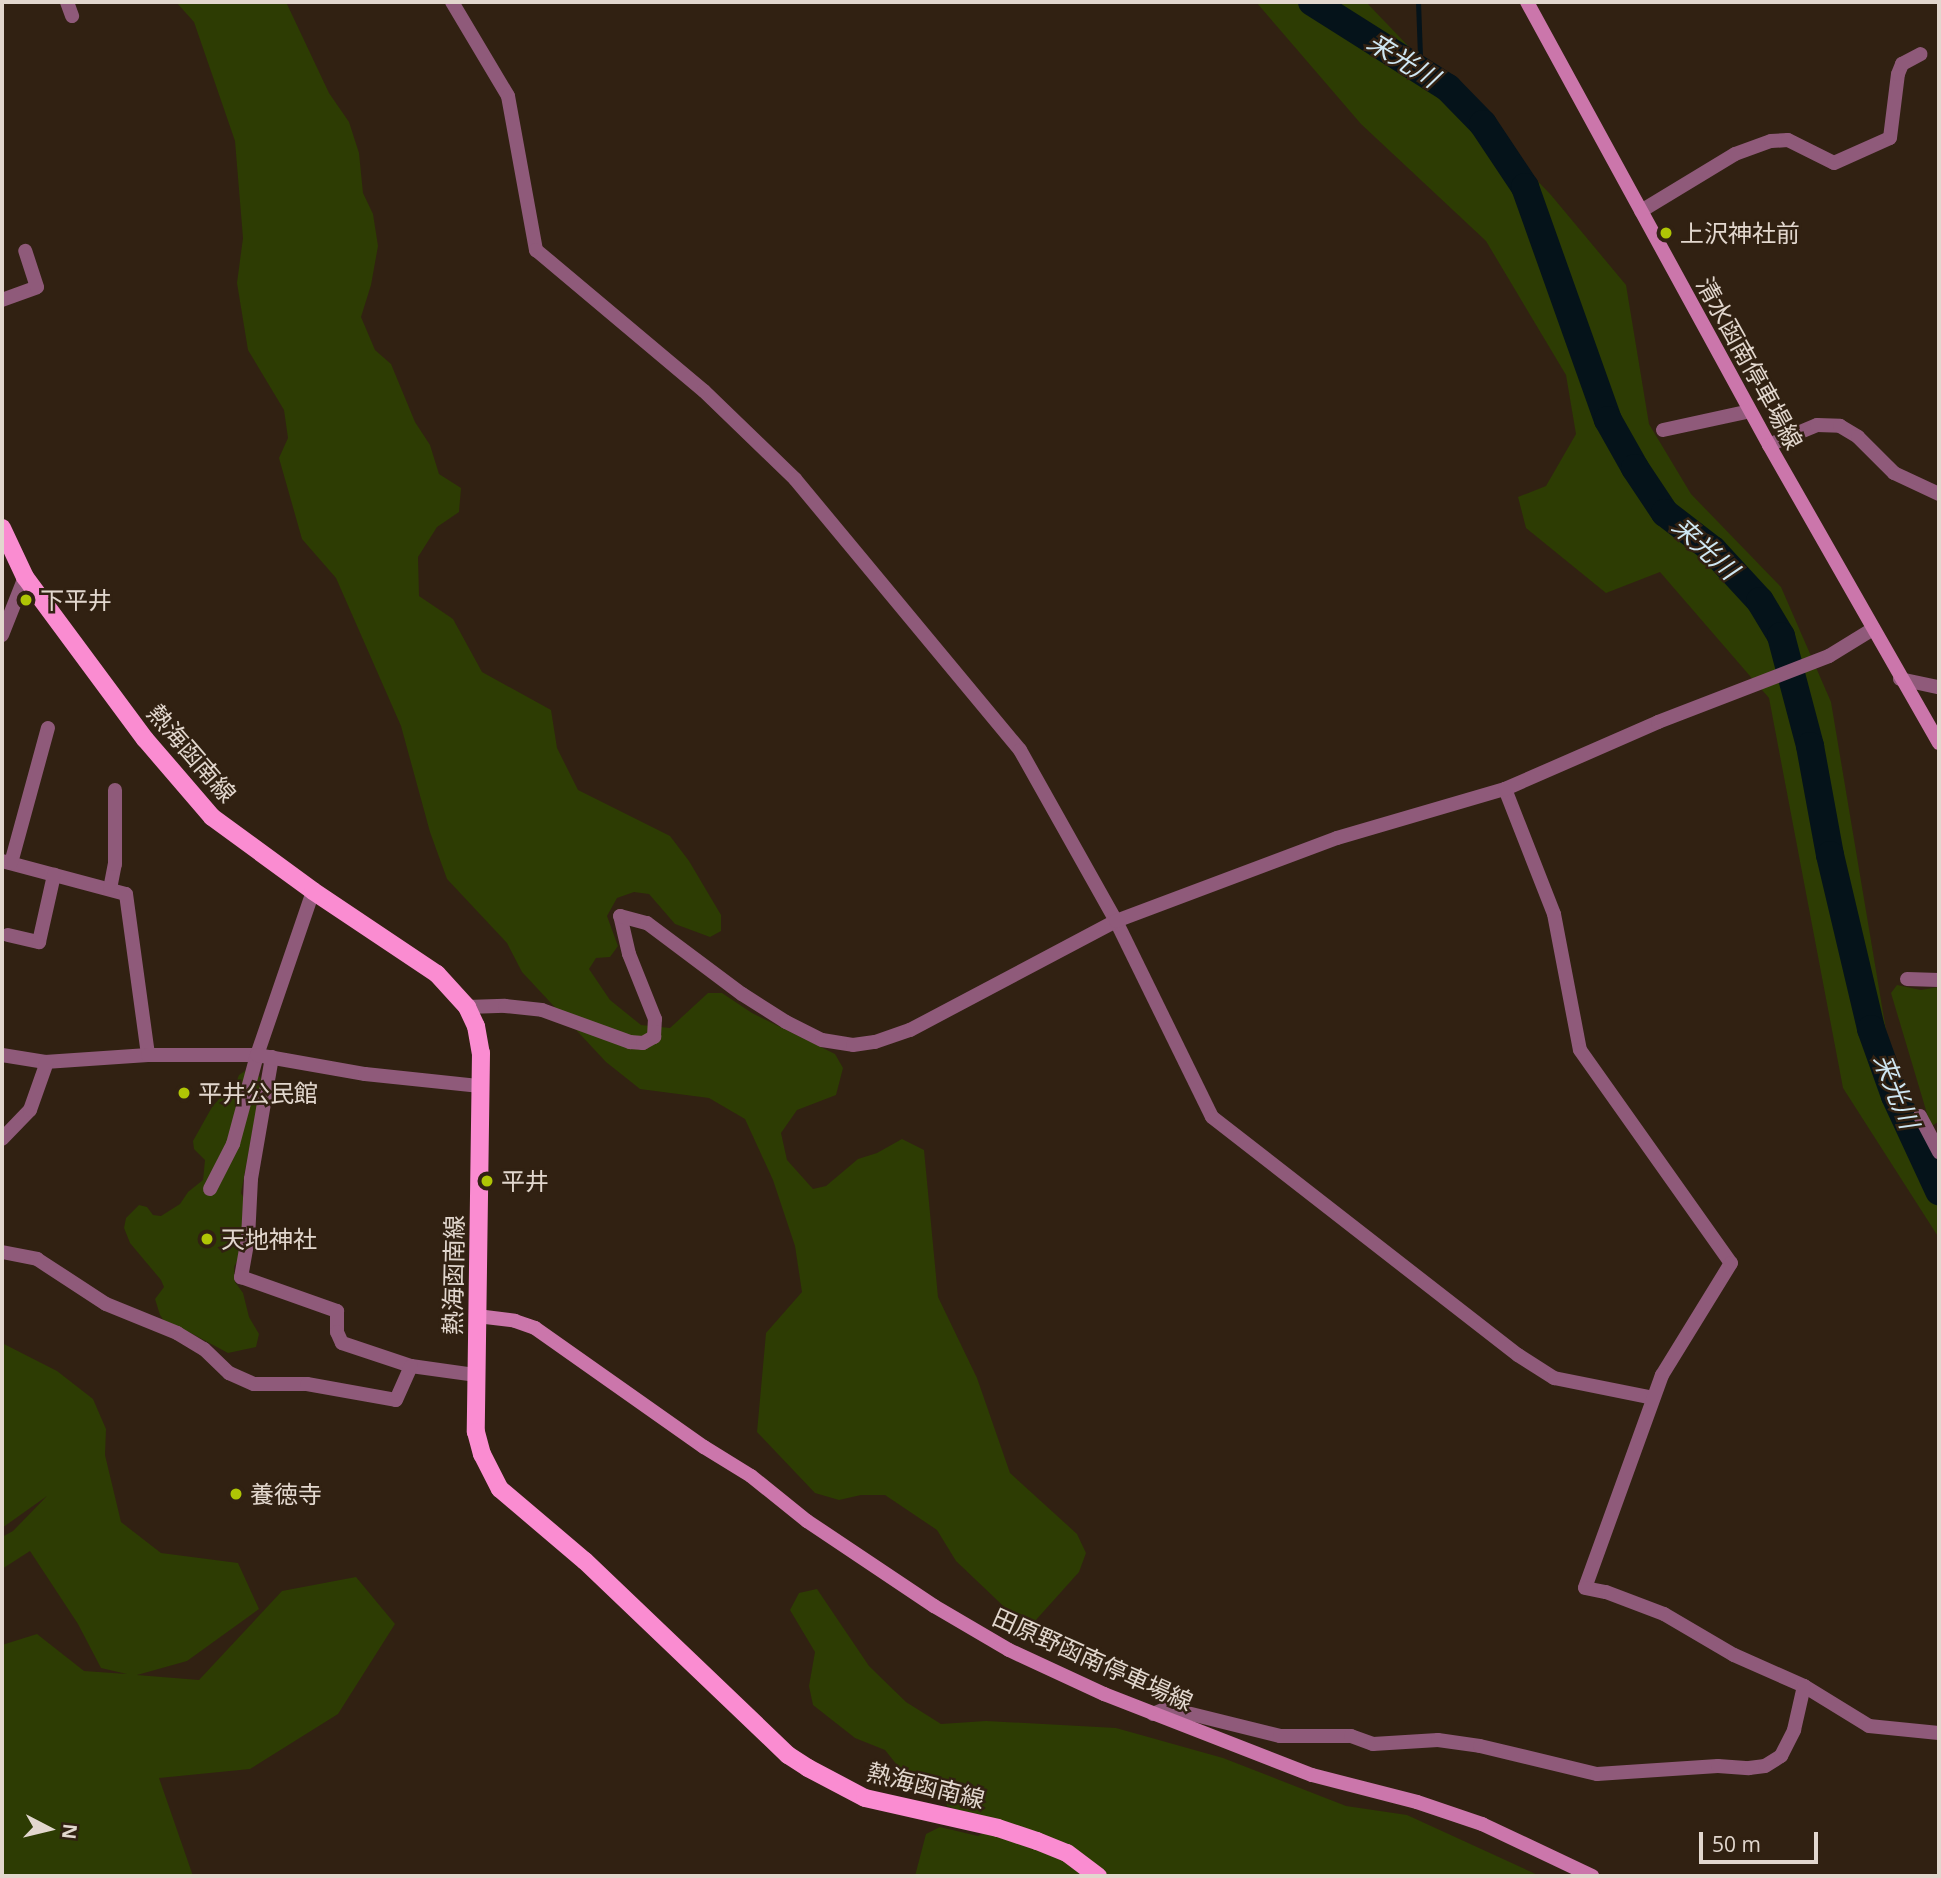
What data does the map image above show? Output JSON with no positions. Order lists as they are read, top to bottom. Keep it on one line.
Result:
{"streets":{"main road":["清水函南停車場線","熱海函南線","田原野函南停車場線"]},"crossings":[["熱海函南線","田原野函南停車場線"]],"water":["来光川"],"places":["上沢神社前","下平井","平井公民館","平井","天地神社","養徳寺"],"scale_bar":"50 m","north":"right"}
